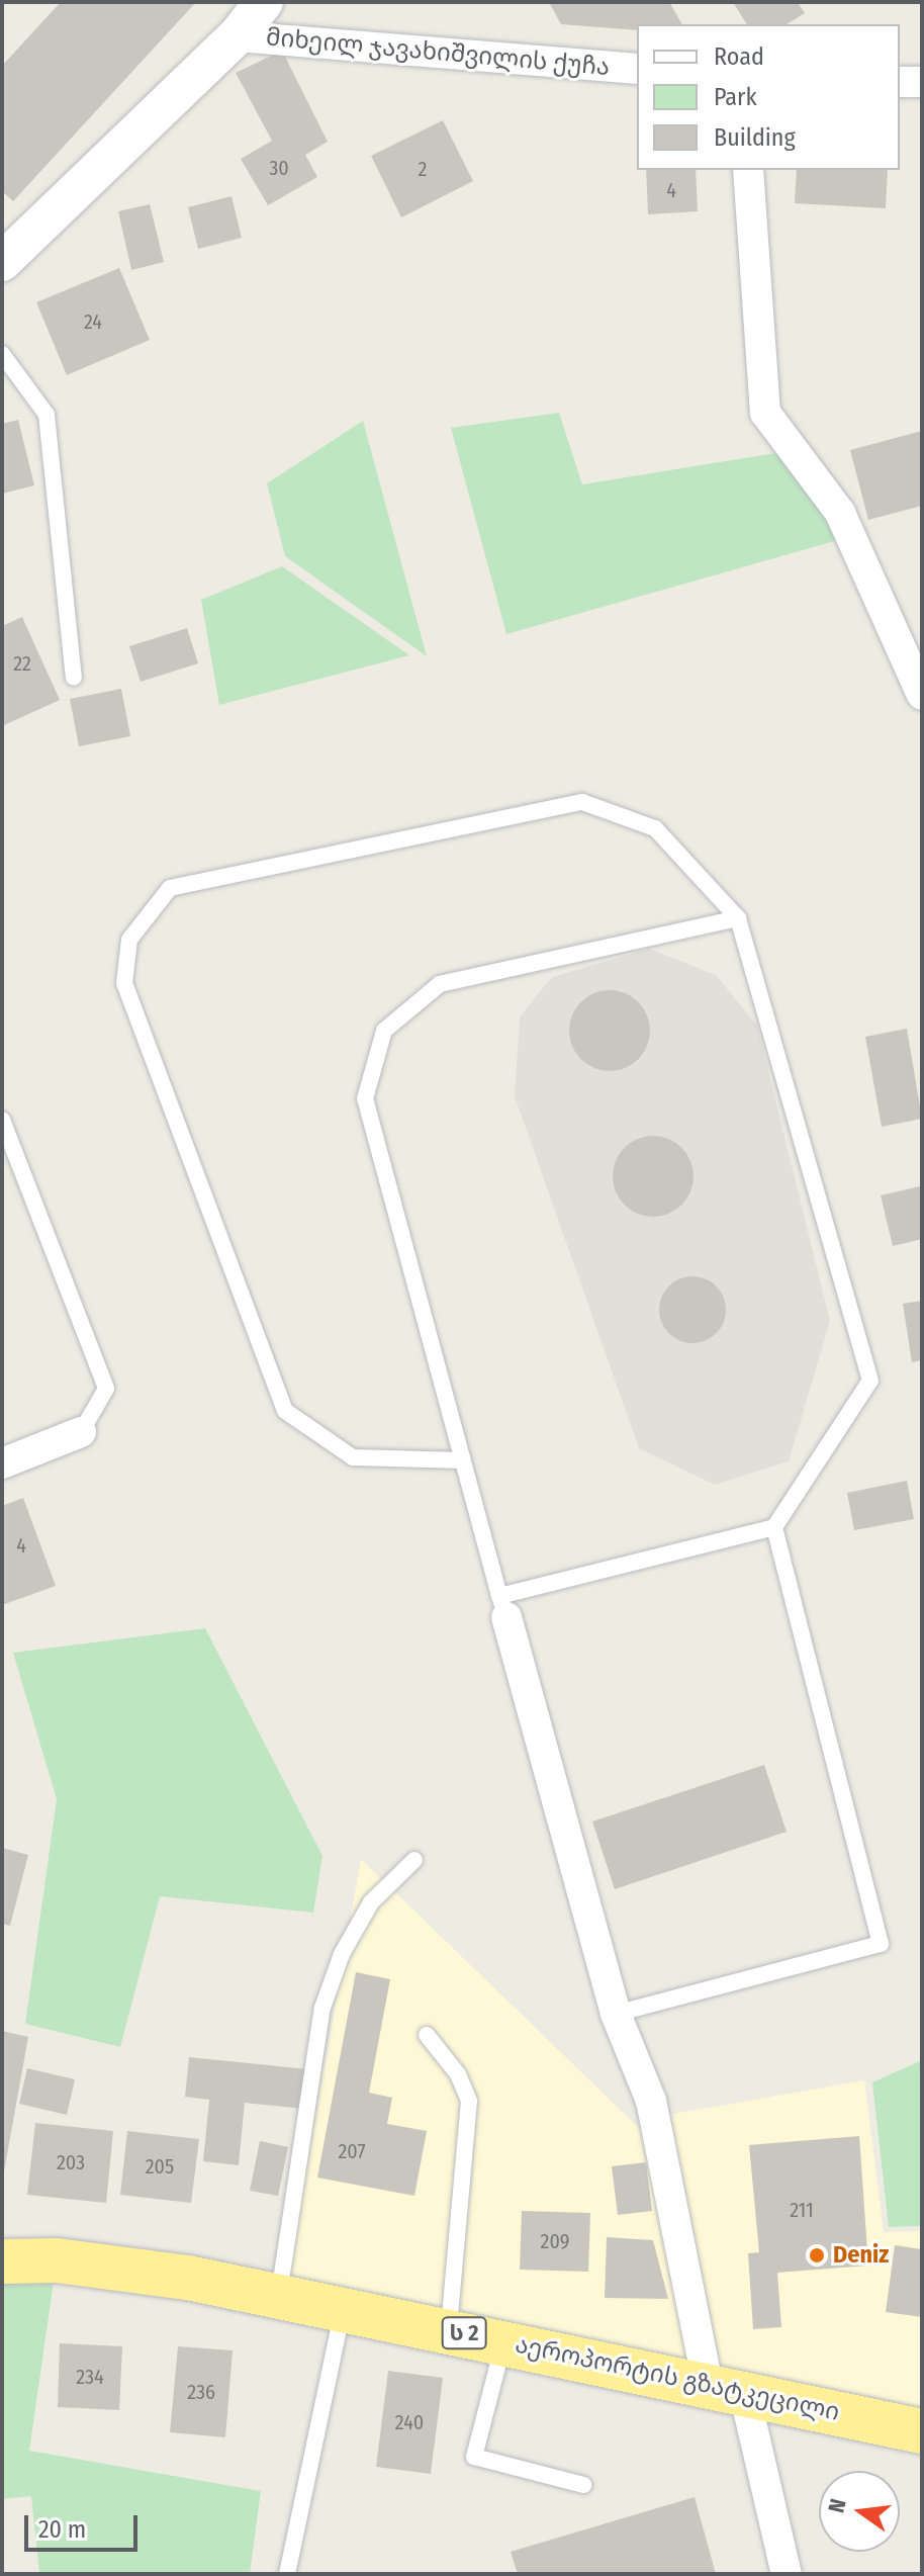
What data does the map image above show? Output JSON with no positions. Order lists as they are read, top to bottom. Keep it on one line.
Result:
{"streets":{"highway":["ს 2","აეროპორტის გზატკეცილი"],"street":["მიხეილ ჯავახიშვილის ქუჩა"]},"places":["Deniz"],"house_numbers":["30","2","4","24","22","4","207","203","205","211","209","234","236","240"],"legend":["Road","Park","Building"],"scale_bar":"20 m","north":"left"}
